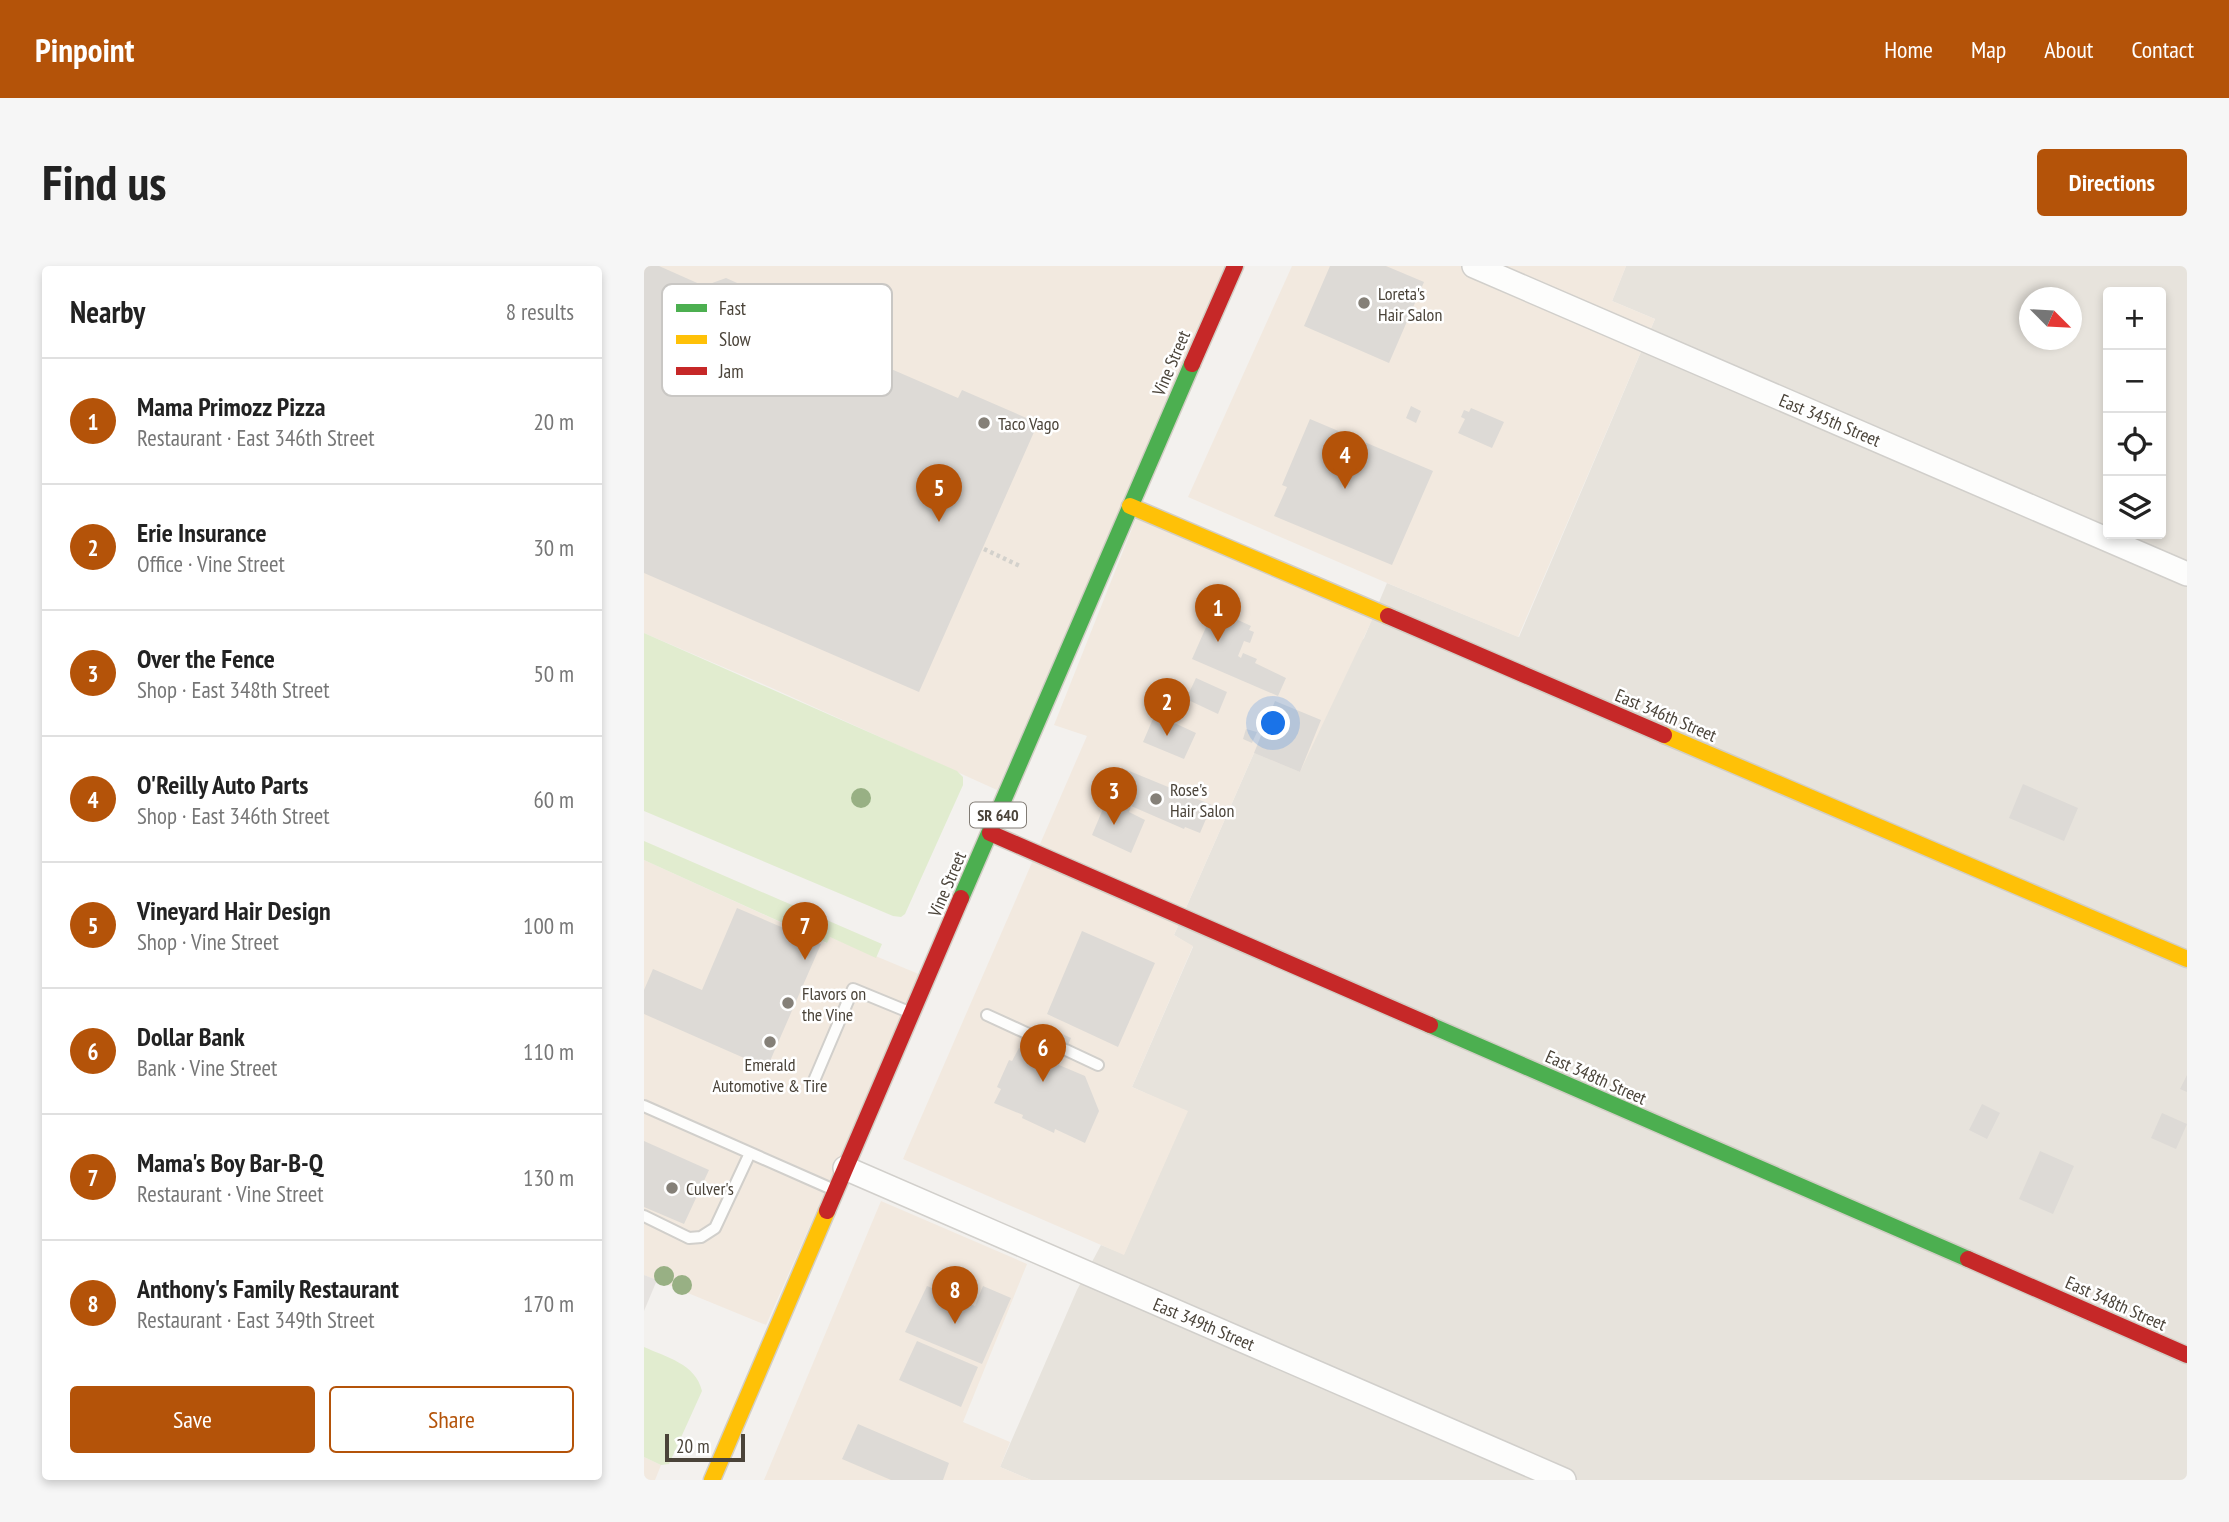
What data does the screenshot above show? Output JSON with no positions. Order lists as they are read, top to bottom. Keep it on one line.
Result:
{"streets":{"street":["Vine Street","East 345th Street","East 346th Street","SR 640","East 348th Street","East 349th Street"]},"crossings":[["Vine Street","East 346th Street"],["Vine Street","East 348th Street"],["Vine Street","East 349th Street"]],"places":["Loreta's Hair Salon","Taco Vago","Rose's Hair Salon","Flavors on the Vine","Emerald Automotive & Tire","Culver's"],"legend":["Fast","Slow","Jam"],"scale_bar":"20 m","north":"bottom right","page":{"header":"Pinpoint","nav":["Home","Map","About","Contact"],"buttons":["Directions",["Save","Share"]],"title":"Find us","heading":["Nearby","8 results"],"map_buttons":["+","−"],"list":[{"mark":"1","name":"Mama Primozz Pizza","note":"Restaurant · East 346th Street","value":"20 m"},{"mark":"2","name":"Erie Insurance","note":"Office · Vine Street","value":"30 m"},{"mark":"3","name":"Over the Fence","note":"Shop · East 348th Street","value":"50 m"},{"mark":"4","name":"O'Reilly Auto Parts","note":"Shop · East 346th Street","value":"60 m"},{"mark":"5","name":"Vineyard Hair Design","note":"Shop · Vine Street","value":"100 m"},{"mark":"6","name":"Dollar Bank","note":"Bank · Vine Street","value":"110 m"},{"mark":"7","name":"Mama's Boy Bar-B-Q","note":"Restaurant · Vine Street","value":"130 m"},{"mark":"8","name":"Anthony's Family Restaurant","note":"Restaurant · East 349th Street","value":"170 m"}],"pins":["4","5","1","2","3","7","6","8"],"scale":"20 m"}}
